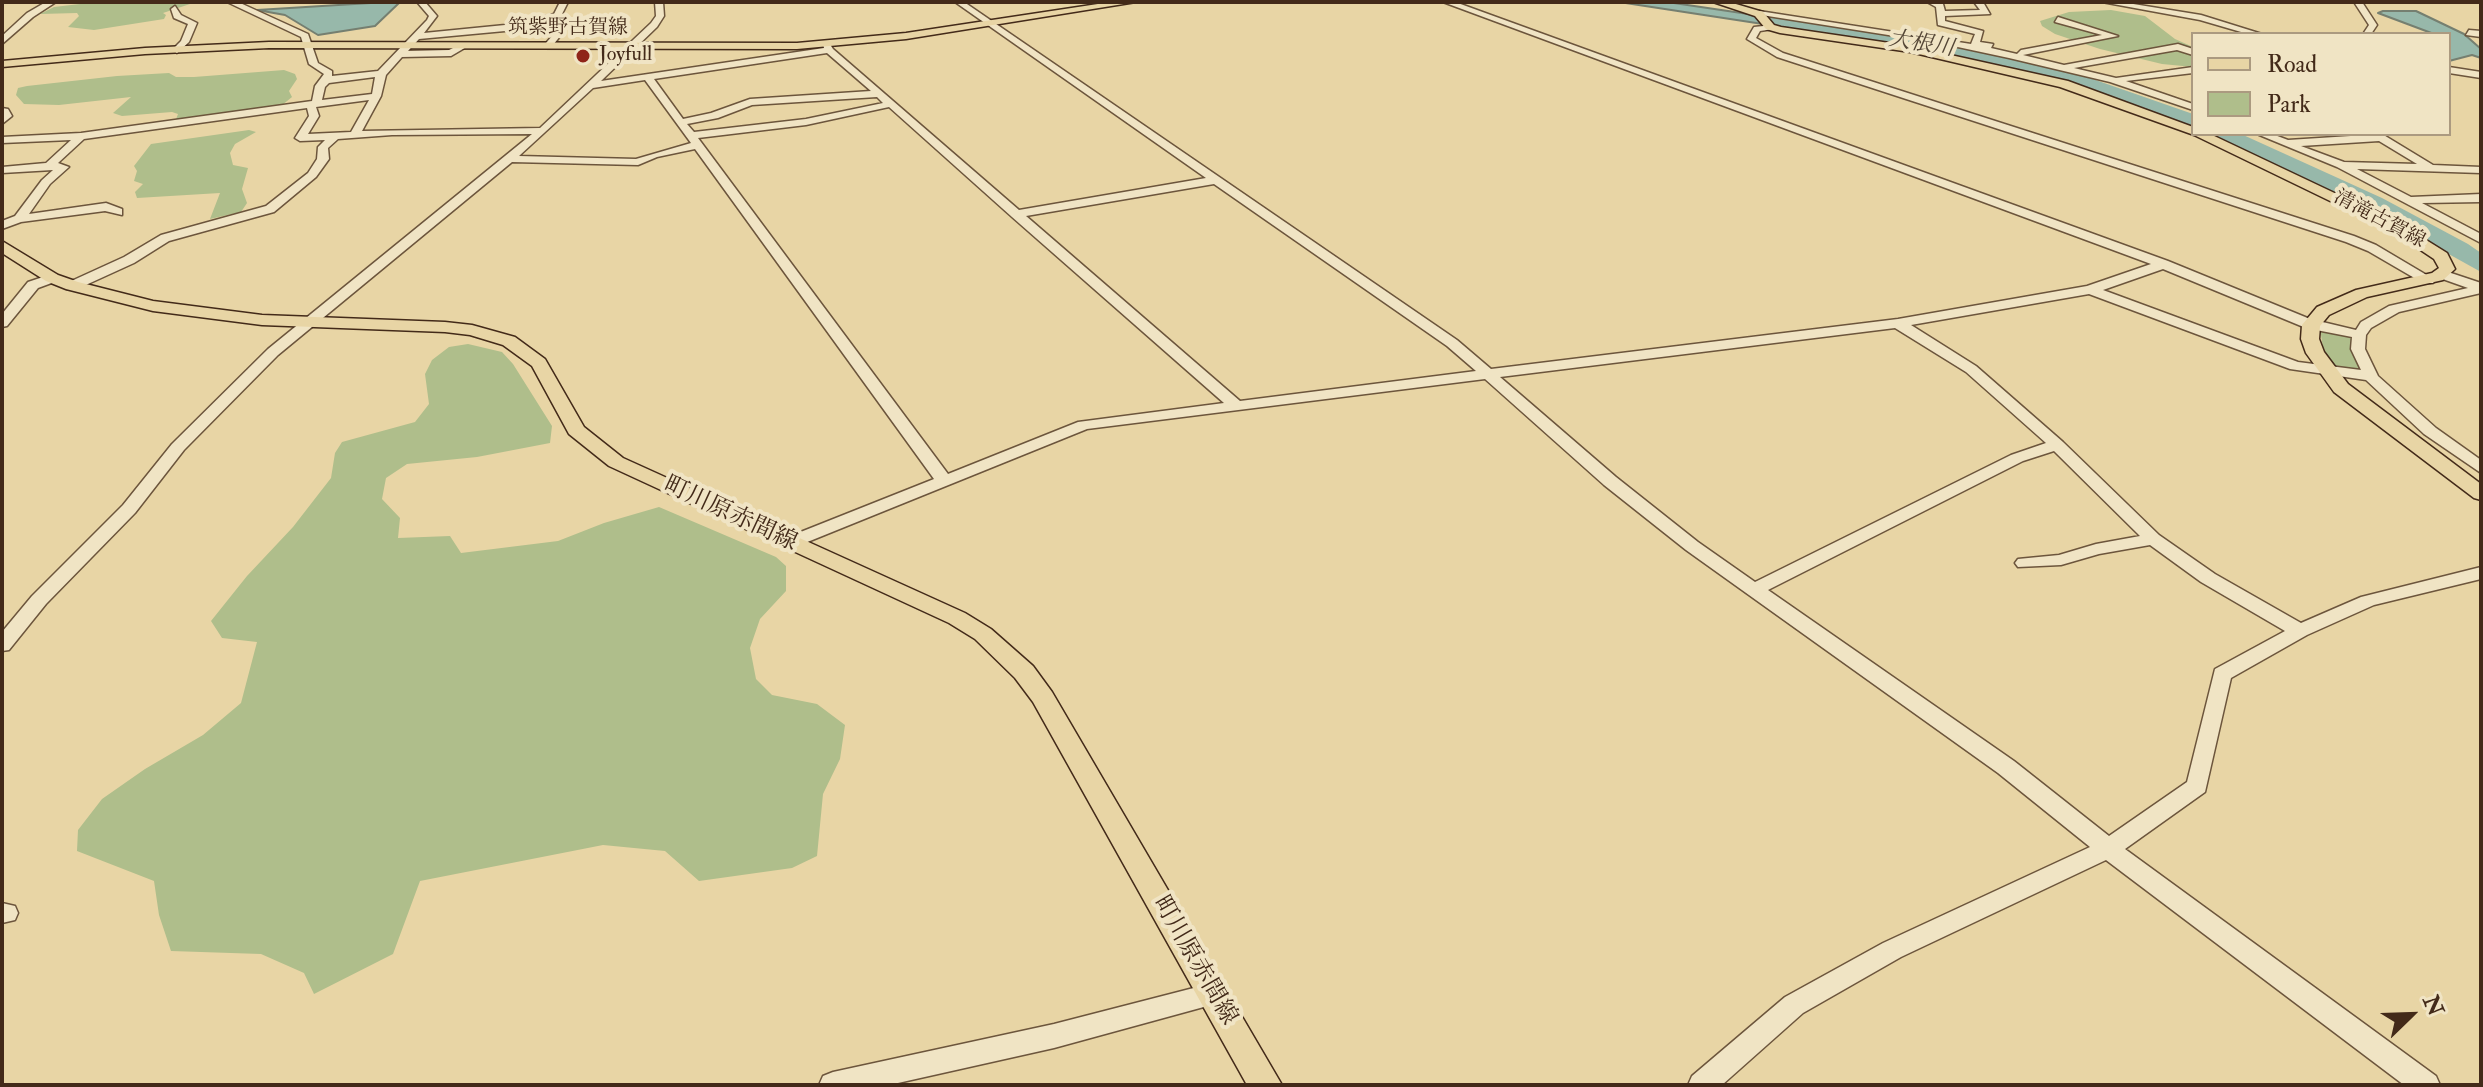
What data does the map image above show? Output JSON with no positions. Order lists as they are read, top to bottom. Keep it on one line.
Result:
{"streets":{"main road":["筑紫野古賀線","清滝古賀線","町川原赤間線"]},"water":["大根川"],"places":["Joyfull"],"legend":["Road","Park"],"north":"top right"}
